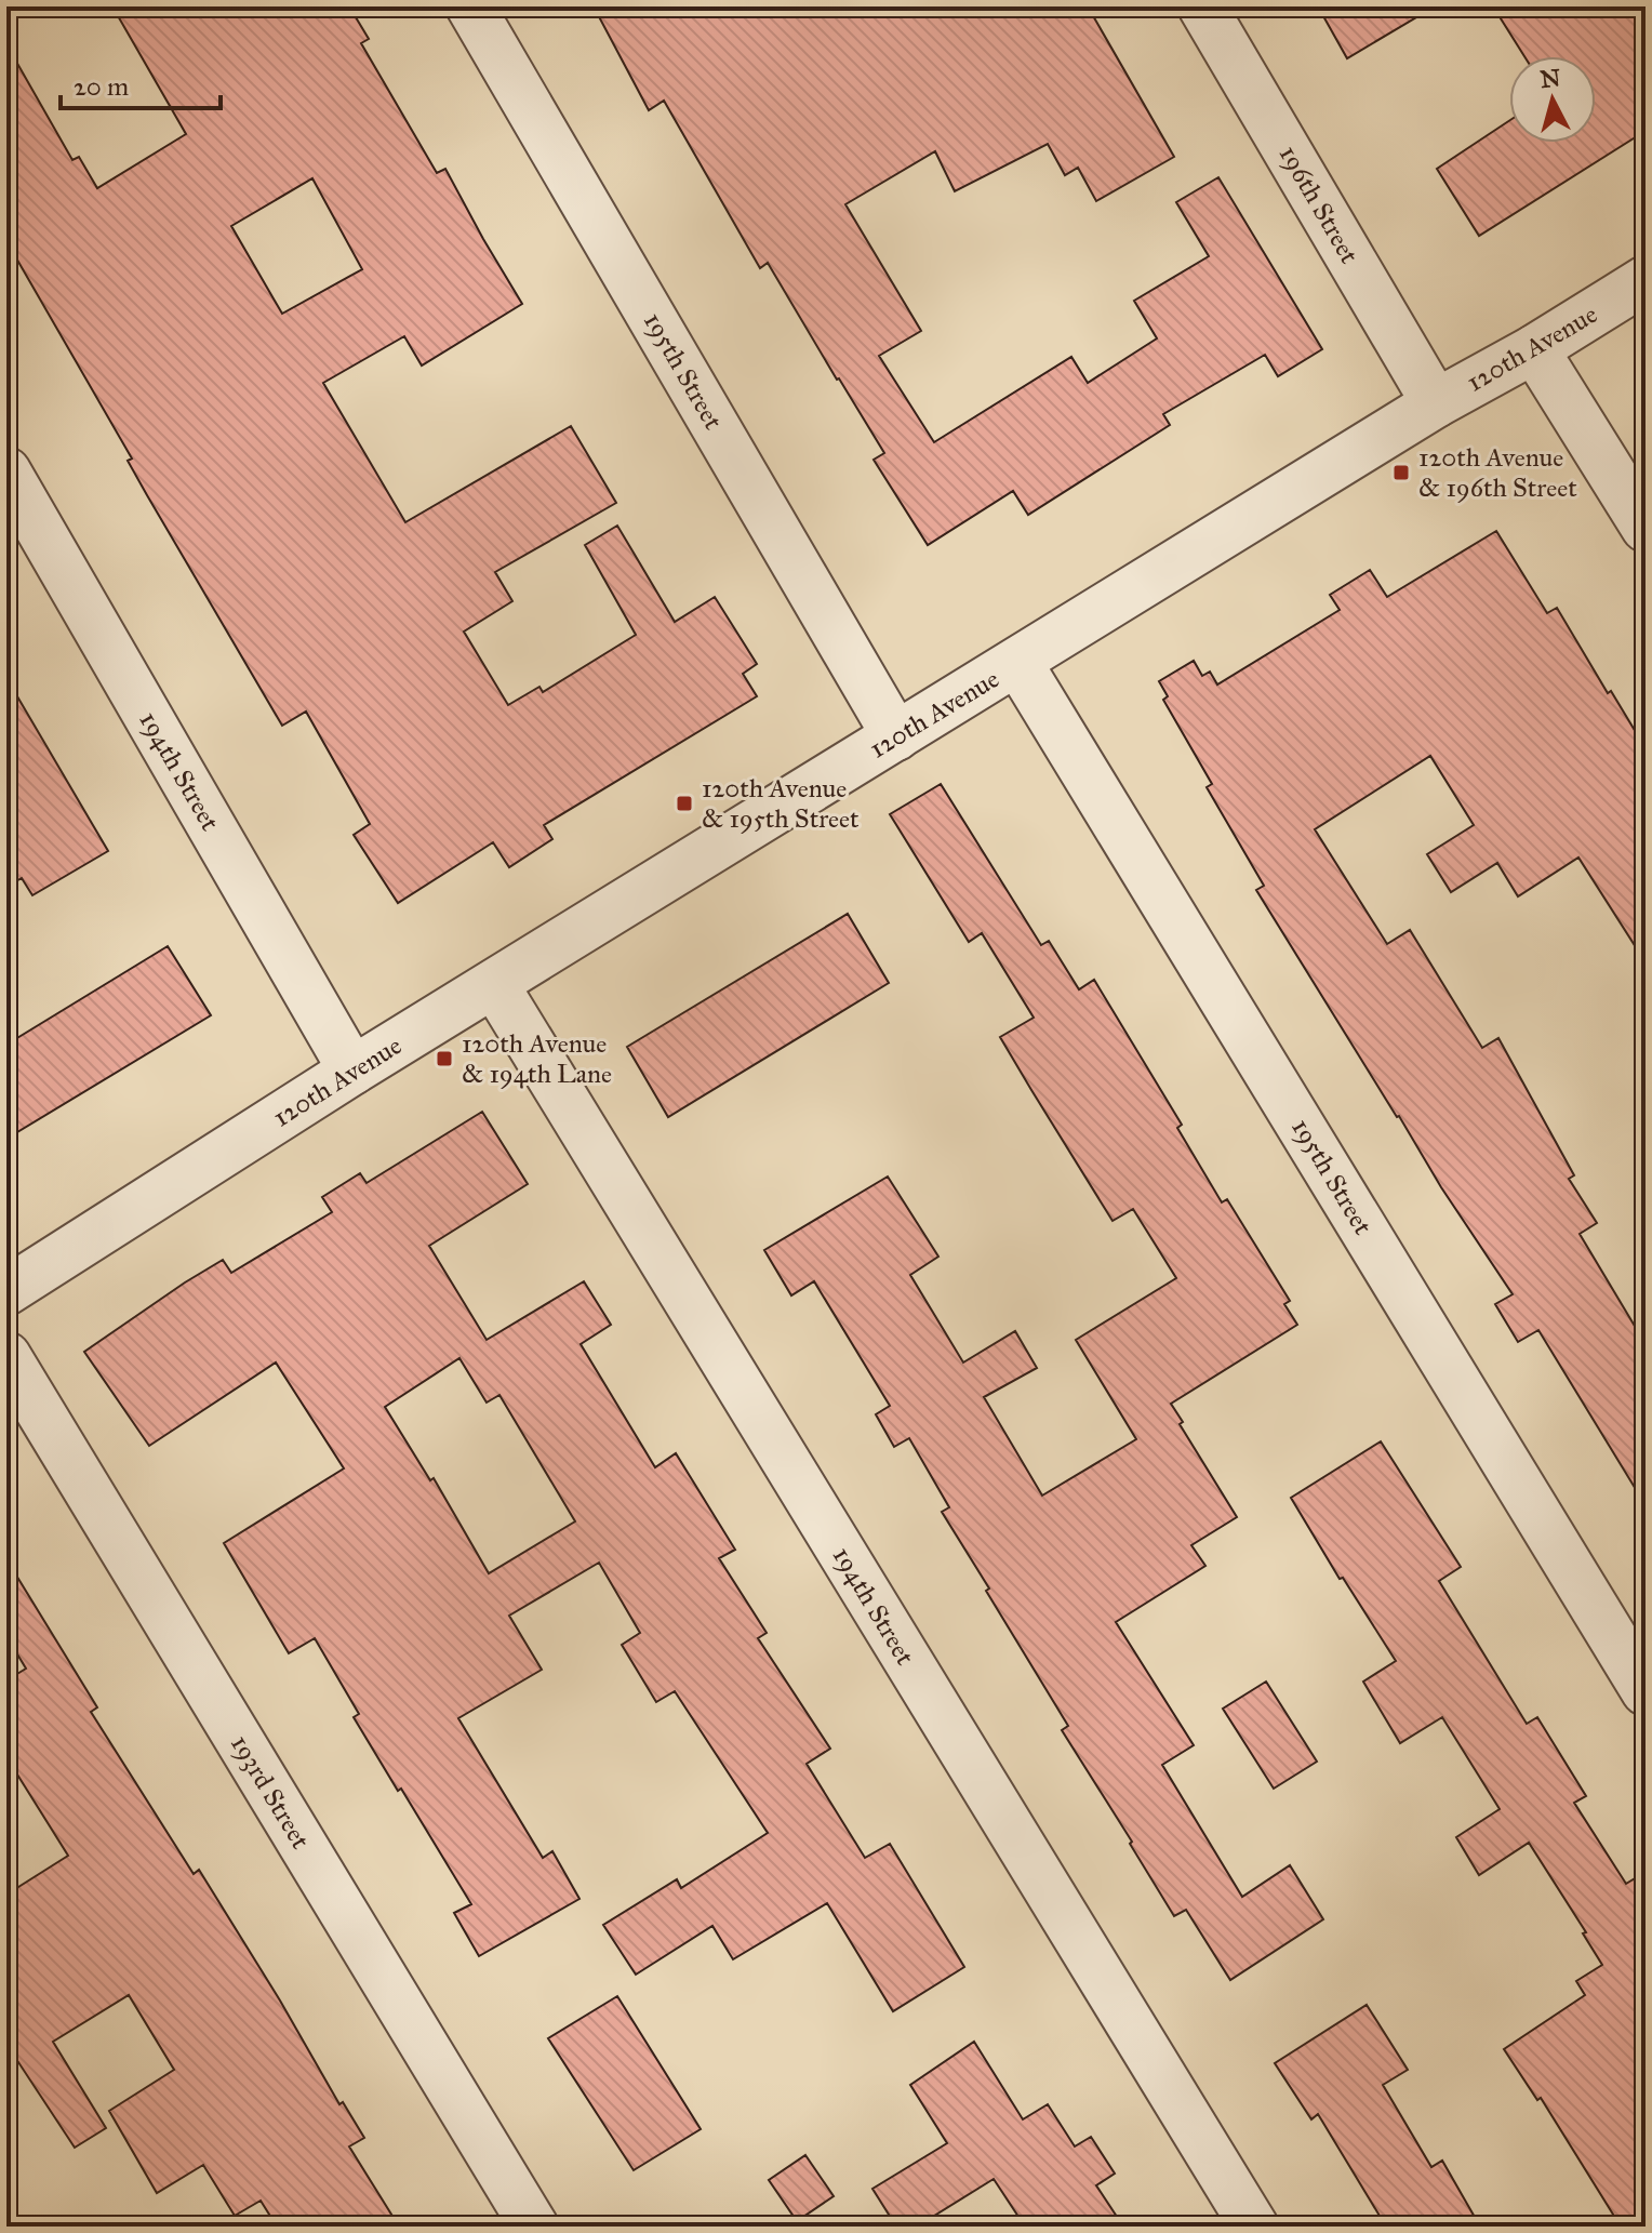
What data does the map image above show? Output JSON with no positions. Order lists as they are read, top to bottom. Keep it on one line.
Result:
{"streets":{"street":["196th Street","120th Avenue","195th Street","194th Street","193rd Street"]},"crossings":[["196th Street","120th Avenue"],["120th Avenue","195th Street"],["120th Avenue","194th Street"]],"places":{"transit":["120th Avenue & 196th Street","120th Avenue & 195th Street","120th Avenue & 194th Lane"]},"scale_bar":"20 m","north":"top"}
